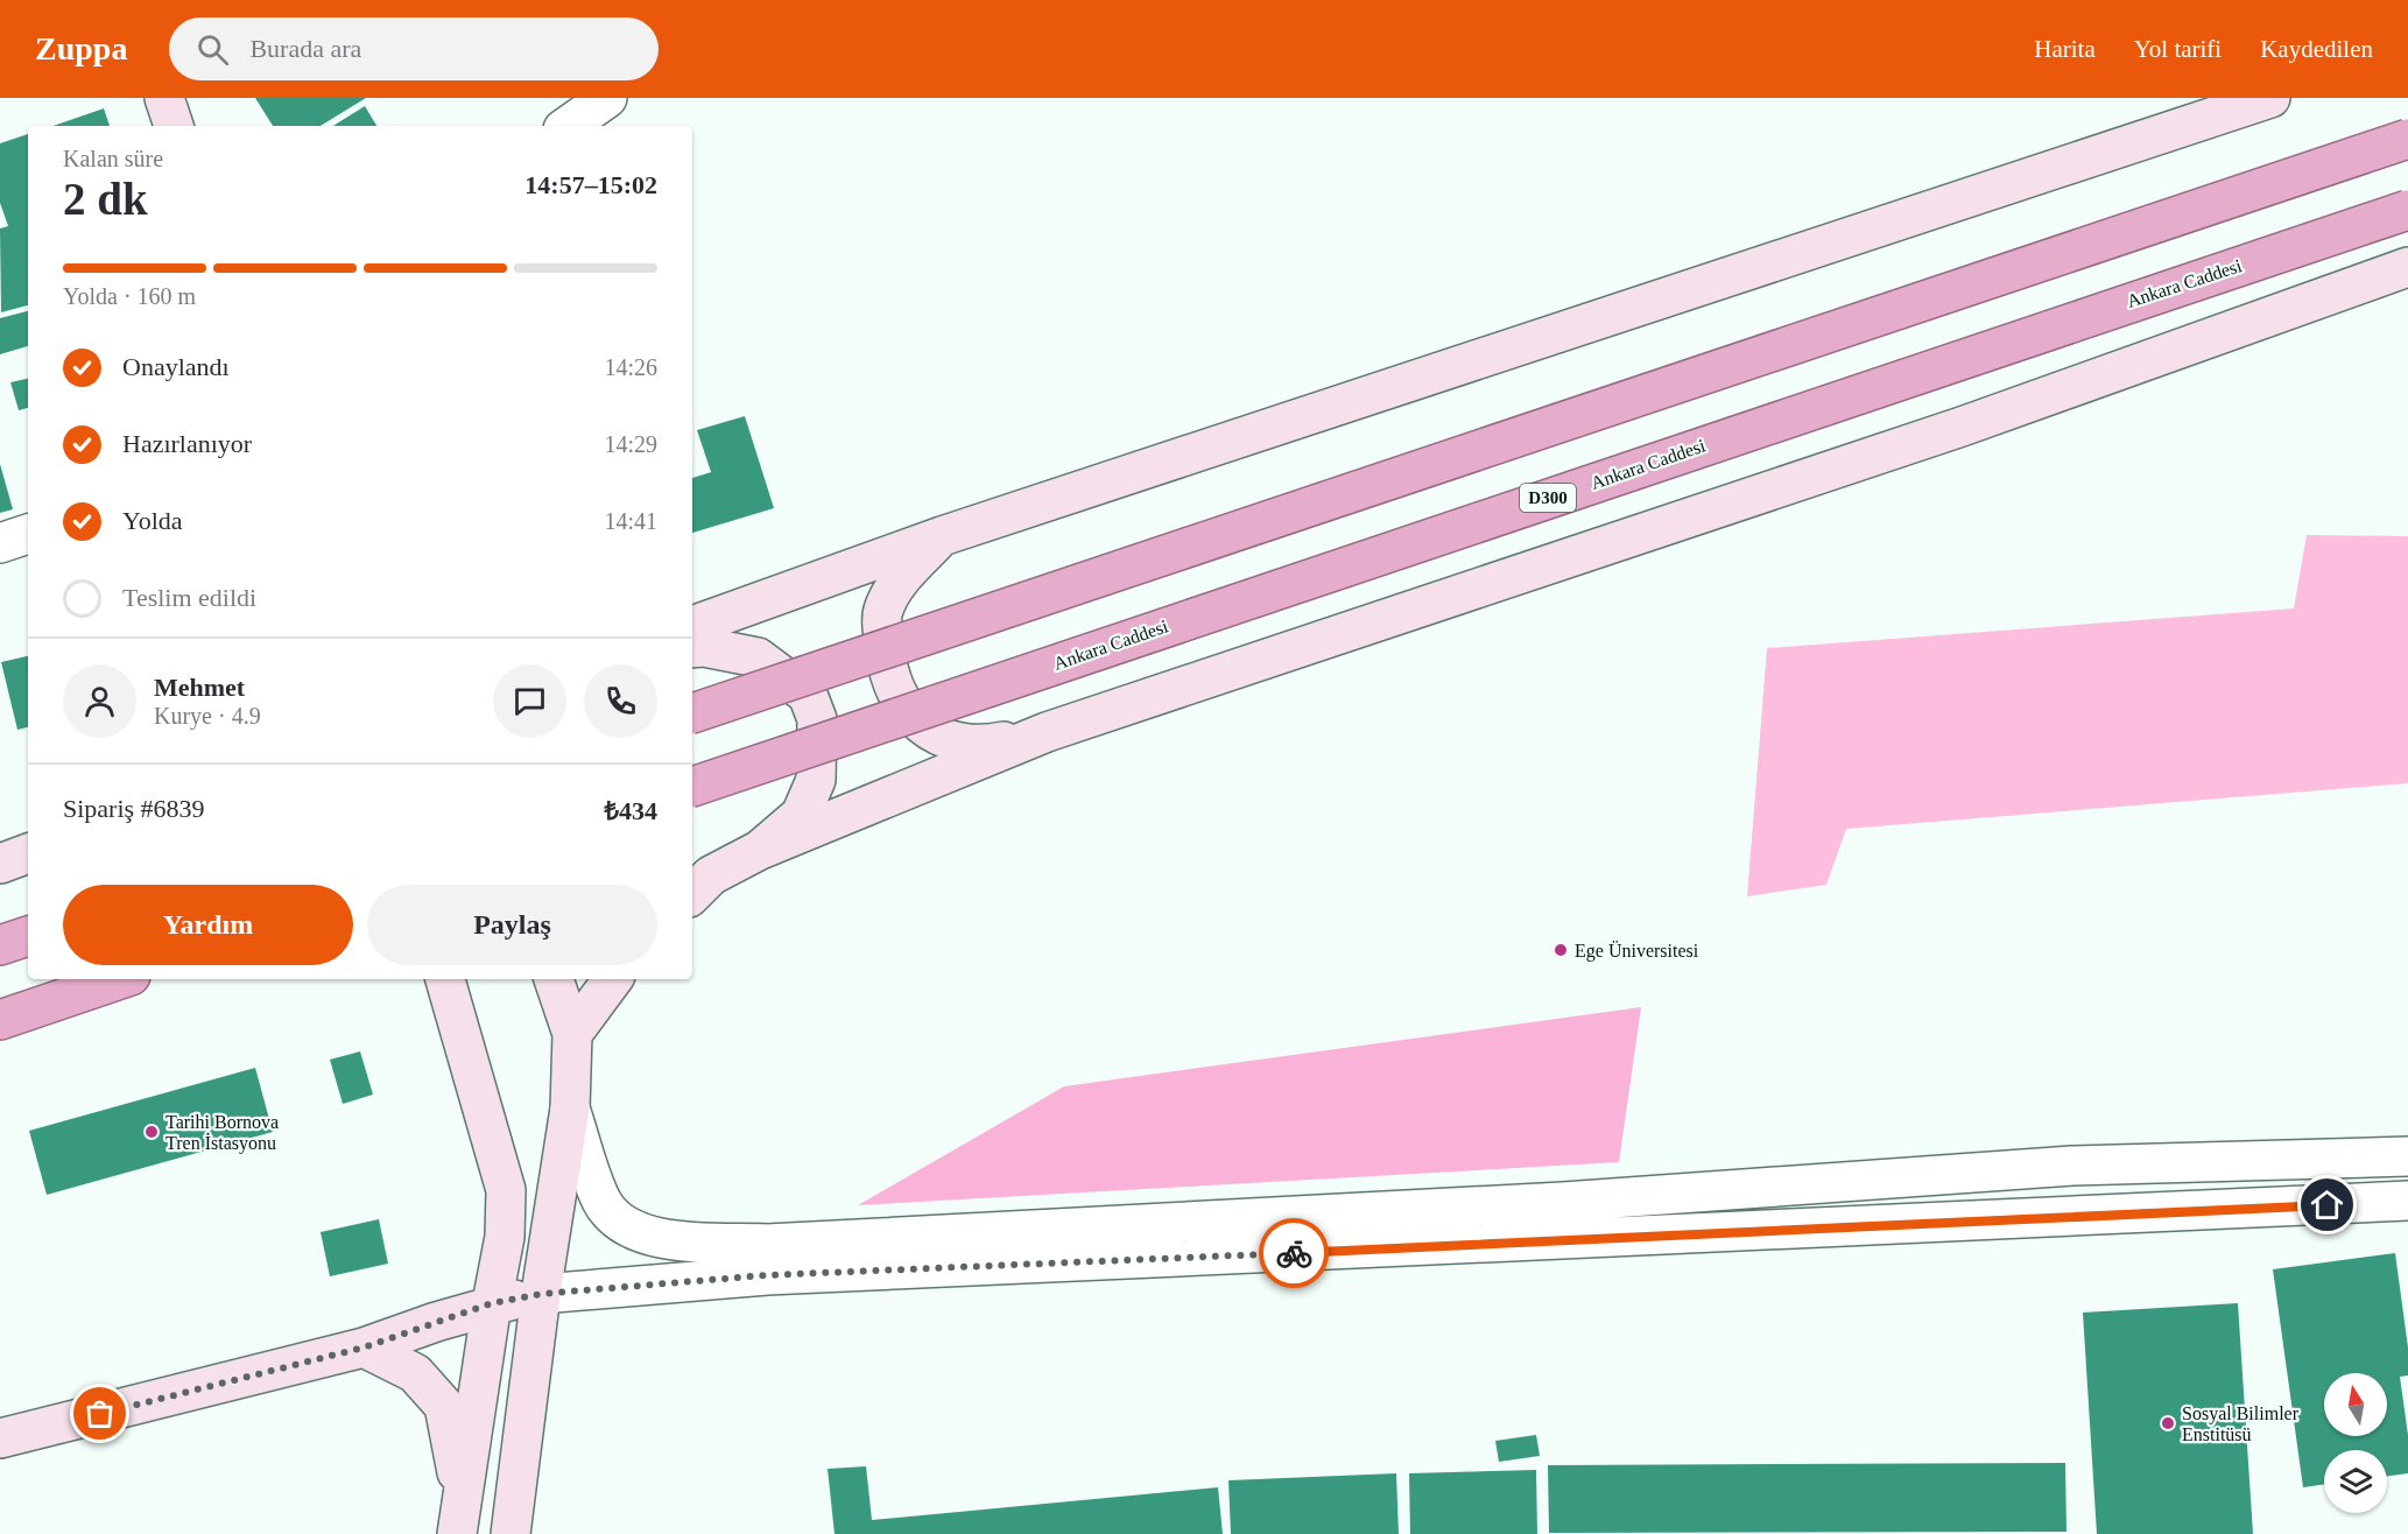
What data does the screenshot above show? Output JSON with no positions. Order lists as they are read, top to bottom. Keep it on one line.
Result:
{"streets":{"highway":["Ankara Caddesi","D300"]},"places":["Ege Üniversitesi","Tarihi Bornova Tren İstasyonu","Sosyal Bilimler Enstitüsü"],"north":"top","page":{"header":"Zuppa","search":"Burada ara","nav":["Harita","Yol tarifi","Kaydedilen"],"heading":["2 dk","Kalan süre","14:57–15:02"],"panel":["Mehmet","Kurye · 4.9","Sipariş #6839","₺434"],"bar":"Yolda · 160 m","list":[["Onaylandı","14:26"],["Hazırlanıyor","14:29"],["Yolda","14:41"],"Teslim edildi"],"buttons":["Yardım","Paylaş"]}}
